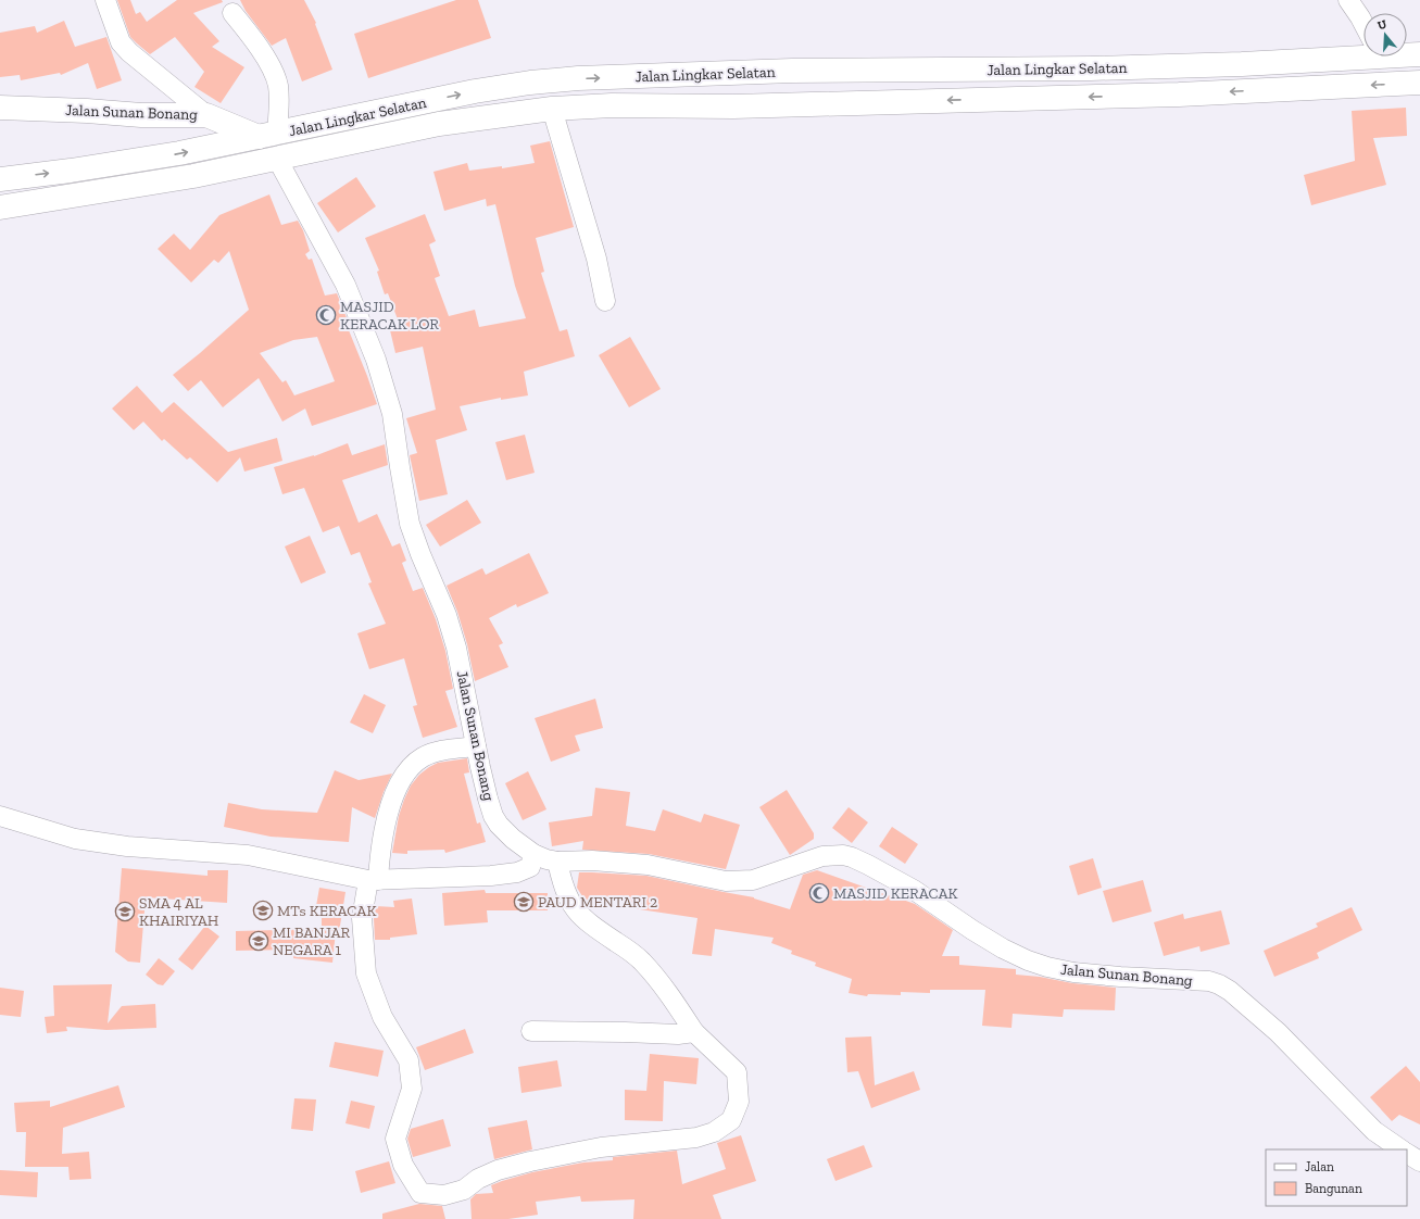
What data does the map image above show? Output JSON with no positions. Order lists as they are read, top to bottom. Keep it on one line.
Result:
{"streets":{"main road":["Jalan Lingkar Selatan","Jalan Sunan Bonang"]},"crossings":[["Jalan Lingkar Selatan","Jalan Sunan Bonang"]],"places":{"mosque":["MASJID KERACAK LOR","MASJID KERACAK"],"school or university":["PAUD MENTARI 2","MTs KERACAK","SMA 4 AL KHAIRIYAH","MI BANJAR NEGARA 1"]},"legend":["Jalan","Bangunan"],"north":"top"}
